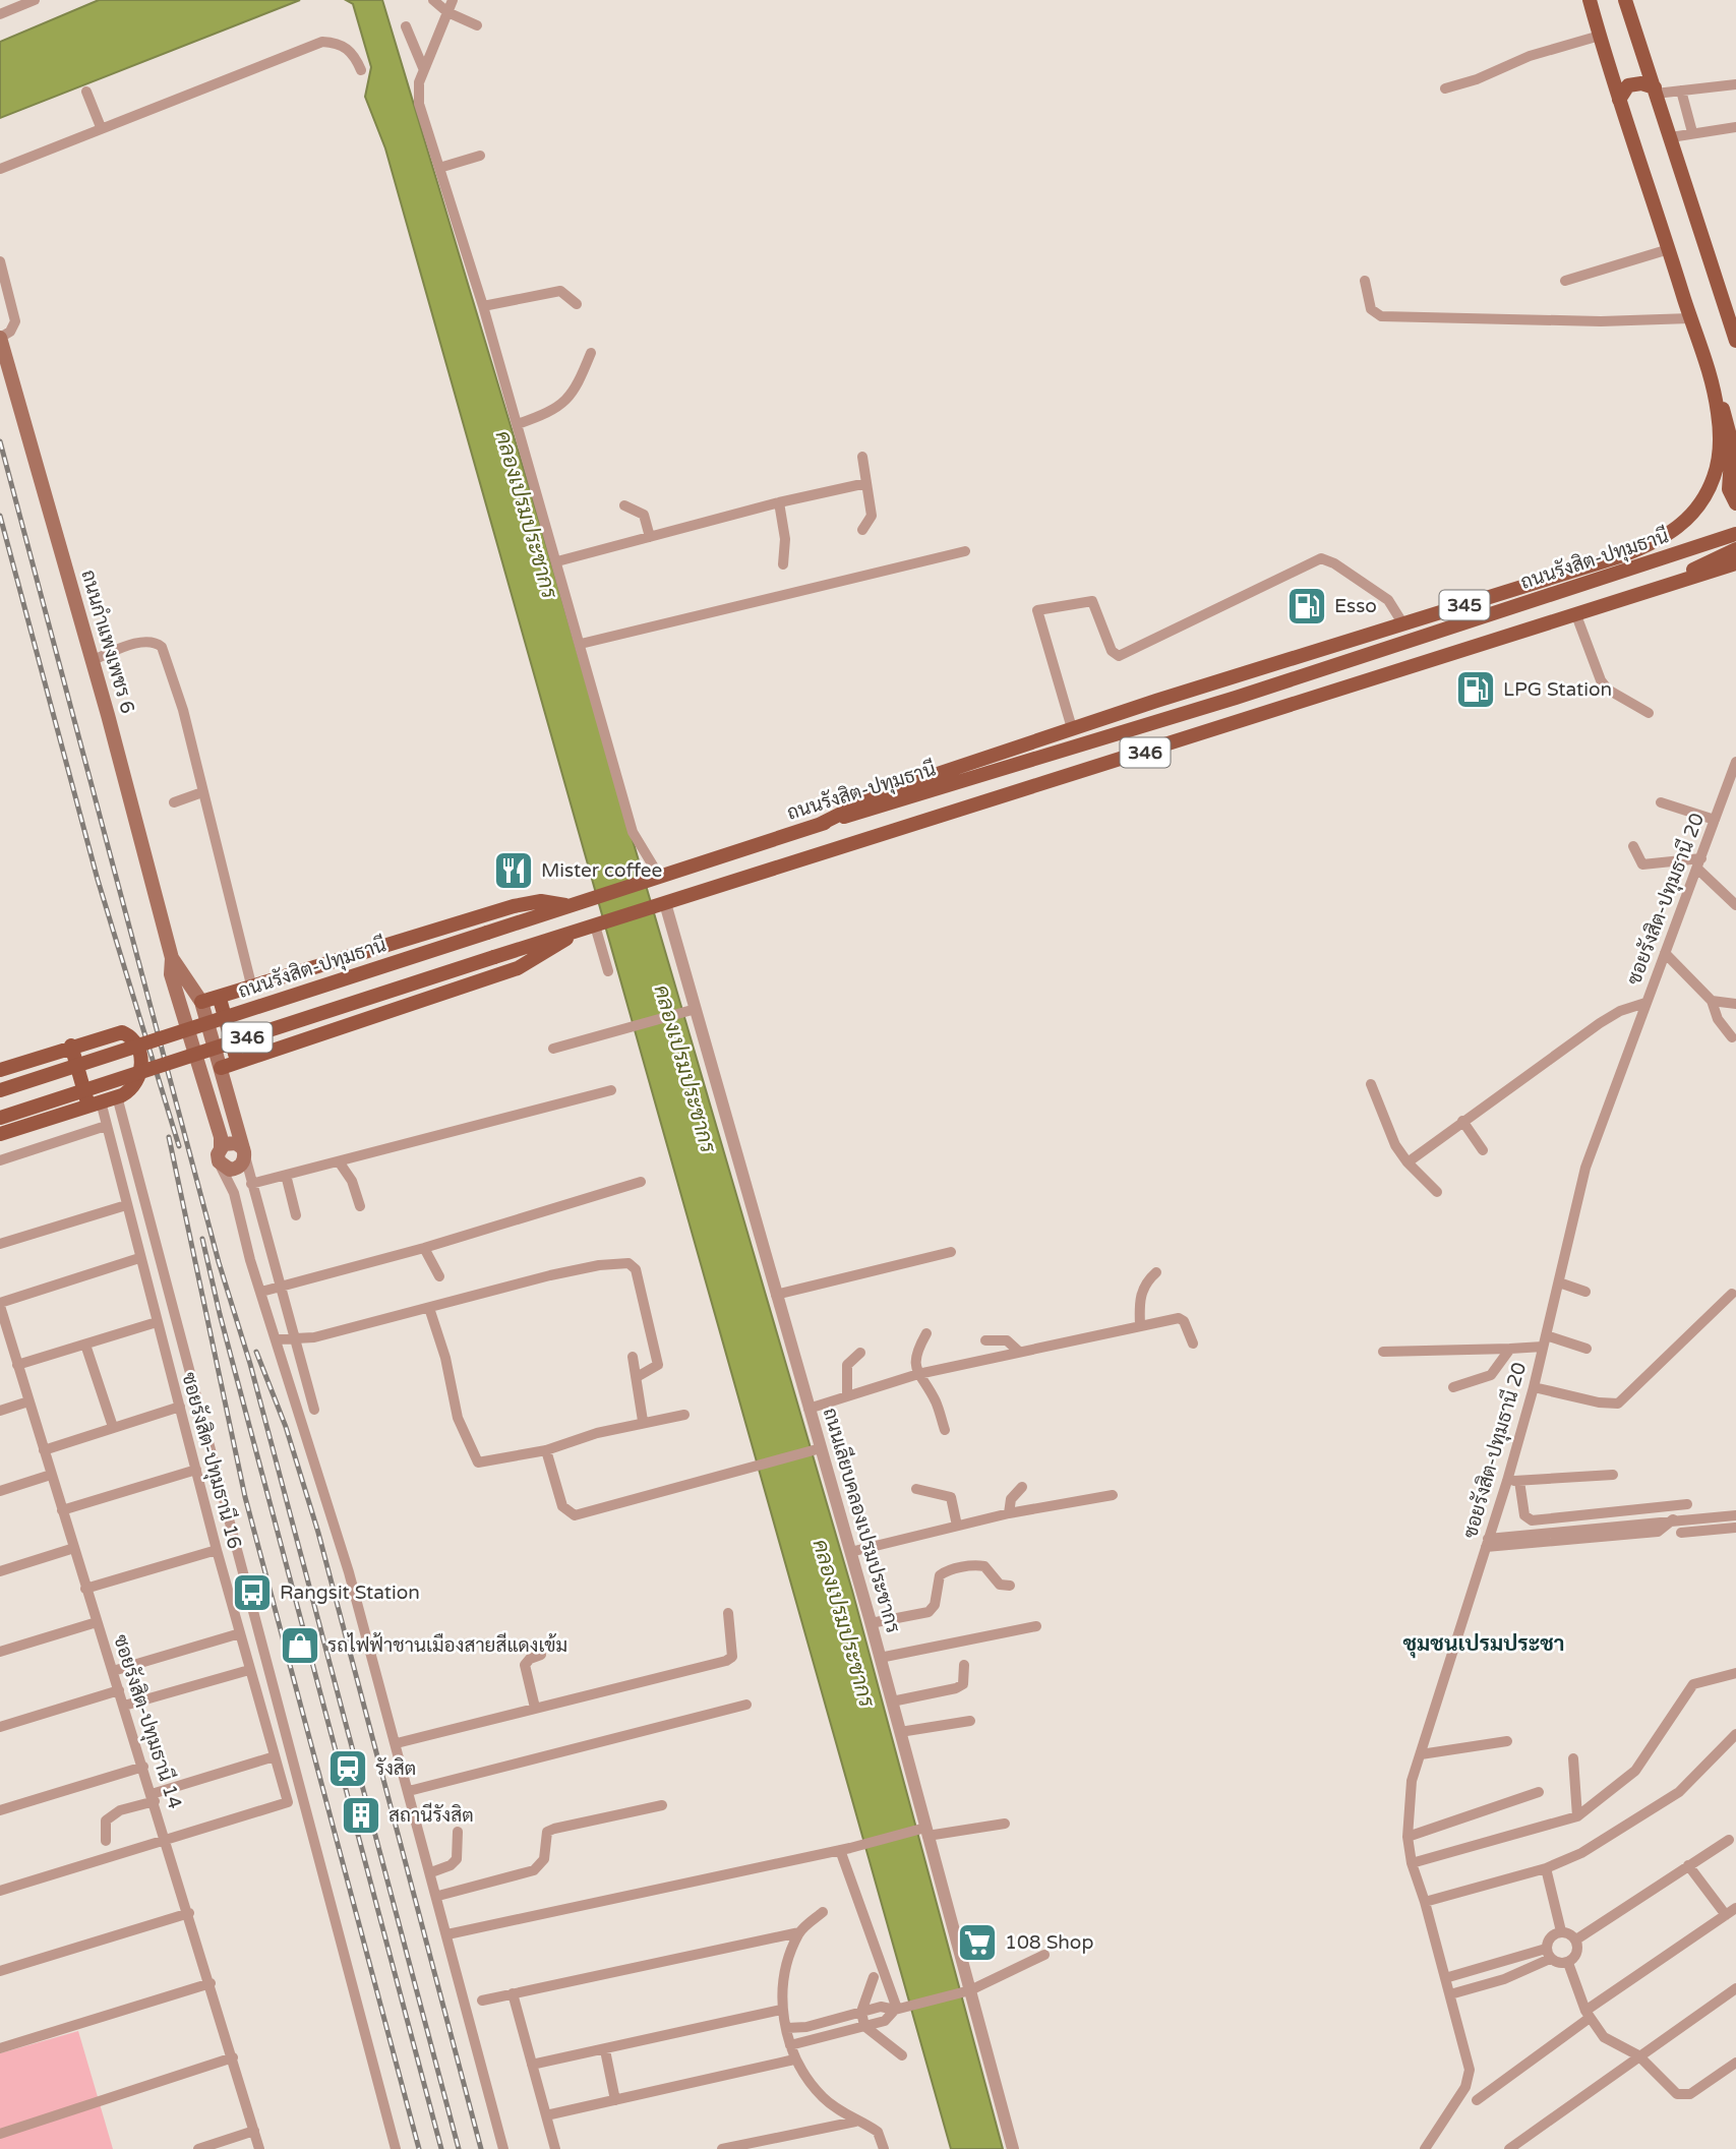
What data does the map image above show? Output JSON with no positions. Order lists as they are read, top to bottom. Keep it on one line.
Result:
{"streets":{"main road":["ถนนรังสิต-ปทุมธานี","345","ถนนกำแพงเพชร 6","346"],"street":["ซอยรังสิต-ปทุมธานี 20","ซอยรังสิต-ปทุมธานี 16","ถนนเลียบคลองเปรมประชากร","ซอยรังสิต-ปทุมธานี 14"]},"crossings":[["ถนนรังสิต-ปทุมธานี","345"],["346","ถนนเลียบคลองเปรมประชากร"],["ซอยรังสิต-ปทุมธานี 16","ซอยรังสิต-ปทุมธานี 14"]],"districts":["ชุมชนเปรมประชา"],"water":["คลองเปรมประชากร"],"places":{"fuel station":["Esso","LPG Station"],"restaurant":["Mister coffee"],"bus stop":["Rangsit Station"],"shop":["รถไฟฟ้าชานเมืองสายสีแดงเข้ม"],"station":["รังสิต"],"building":["สถานีรังสิต"],"supermarket":["108 Shop"]}}
